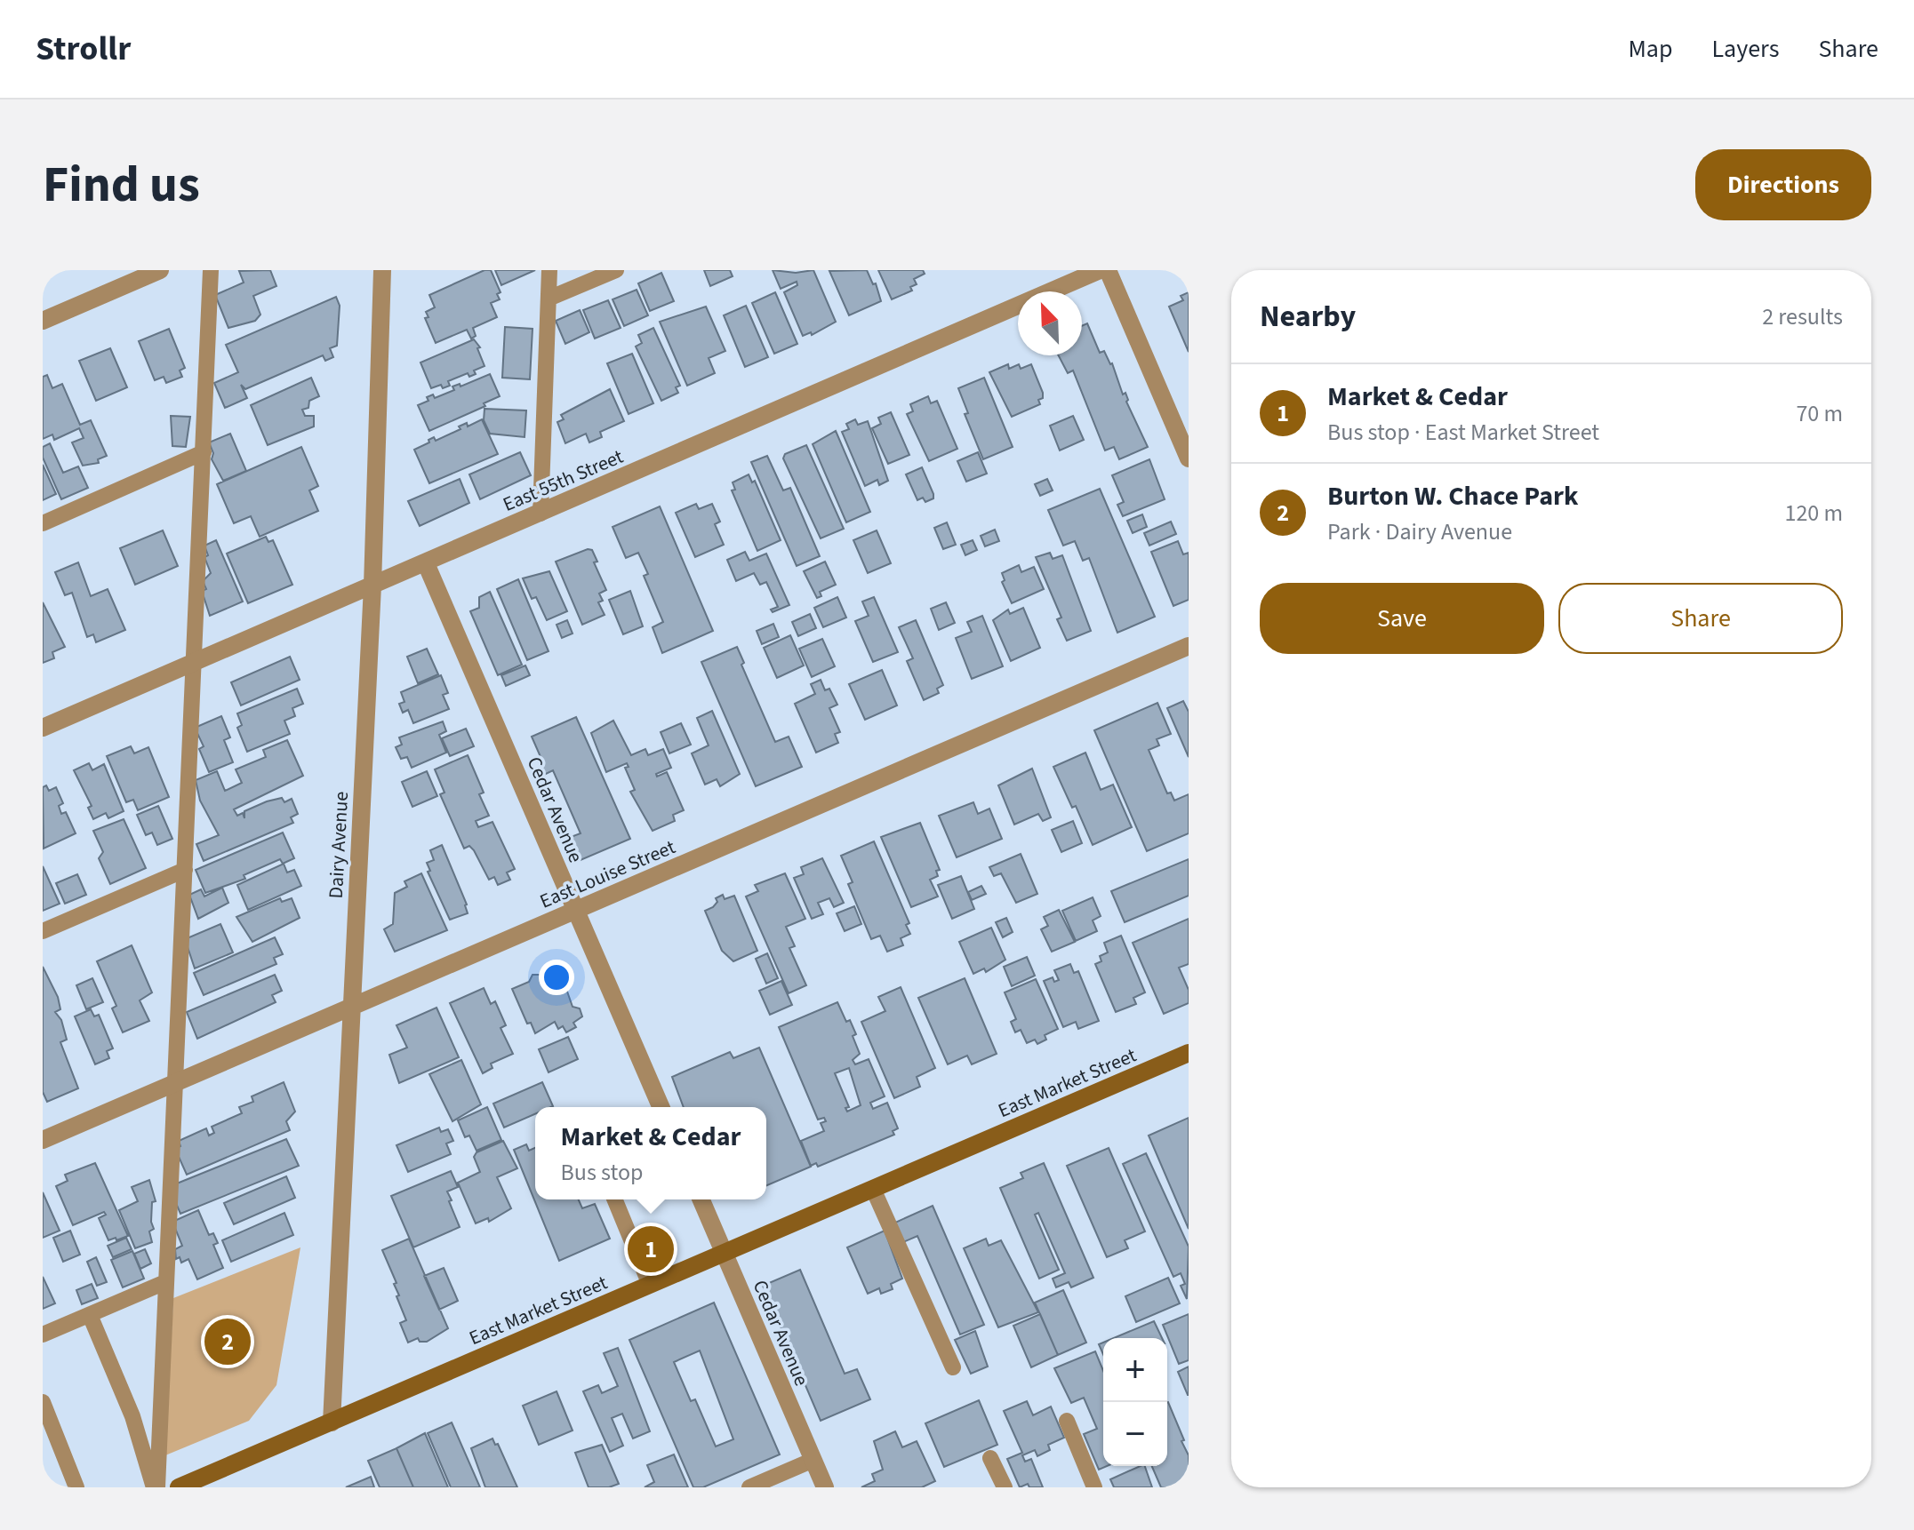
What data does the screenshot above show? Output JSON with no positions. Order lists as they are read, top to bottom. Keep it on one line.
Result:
{"streets":{"street":["East 55th Street","Cedar Avenue","Dairy Avenue","East Louise Street","East Market Street"]},"crossings":[["East 55th Street","Cedar Avenue"],["East 55th Street","Dairy Avenue"],["Cedar Avenue","East Louise Street"],["Cedar Avenue","East Market Street"],["Dairy Avenue","East Louise Street"],["Dairy Avenue","East Market Street"]],"north":"top left","page":{"header":"Strollr","nav":["Map","Layers","Share"],"buttons":["Directions",["Save","Share"]],"title":"Find us","heading":["Nearby","2 results"],"list":[{"mark":"1","name":"Market & Cedar","note":"Bus stop · East Market Street","value":"70 m"},{"mark":"2","name":"Burton W. Chace Park","note":"Park · Dairy Avenue","value":"120 m"}],"popup":["Market & Cedar","Bus stop"],"pins":["1","2"],"map_buttons":["+","−"]}}
